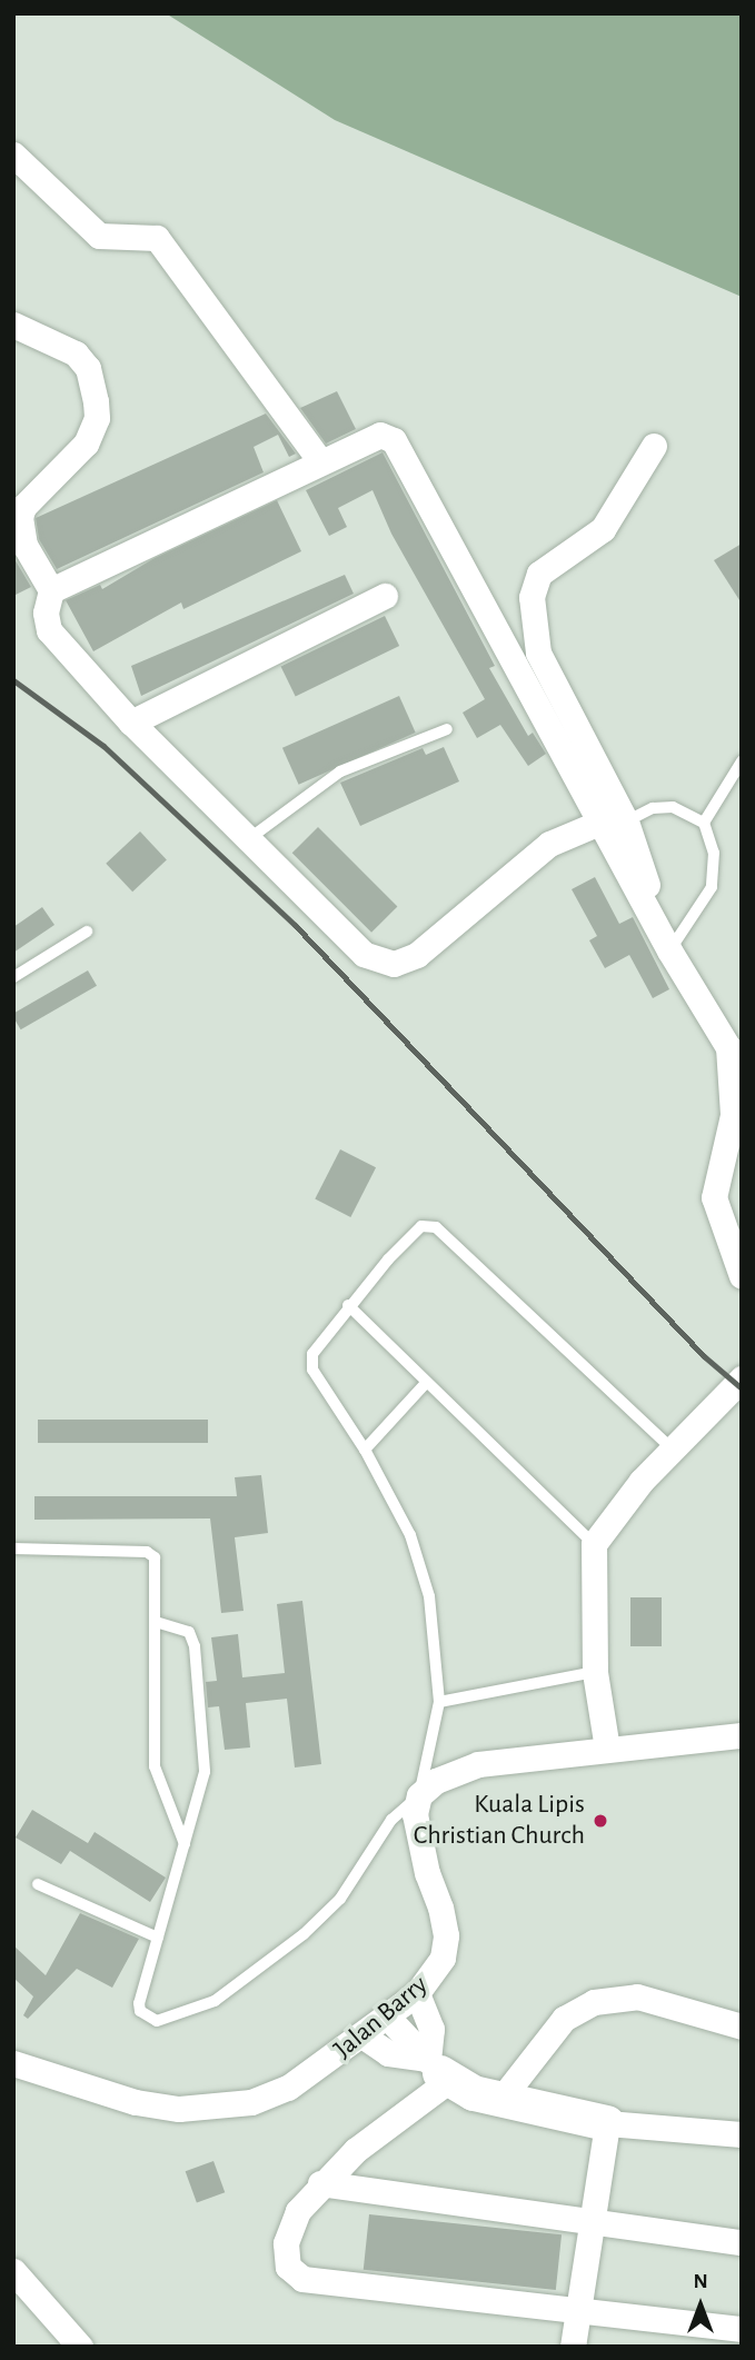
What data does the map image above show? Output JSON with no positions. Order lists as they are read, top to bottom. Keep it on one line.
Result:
{"streets":{"street":["Jalan Barry"]},"places":["Kuala Lipis Christian Church"],"north":"top"}
